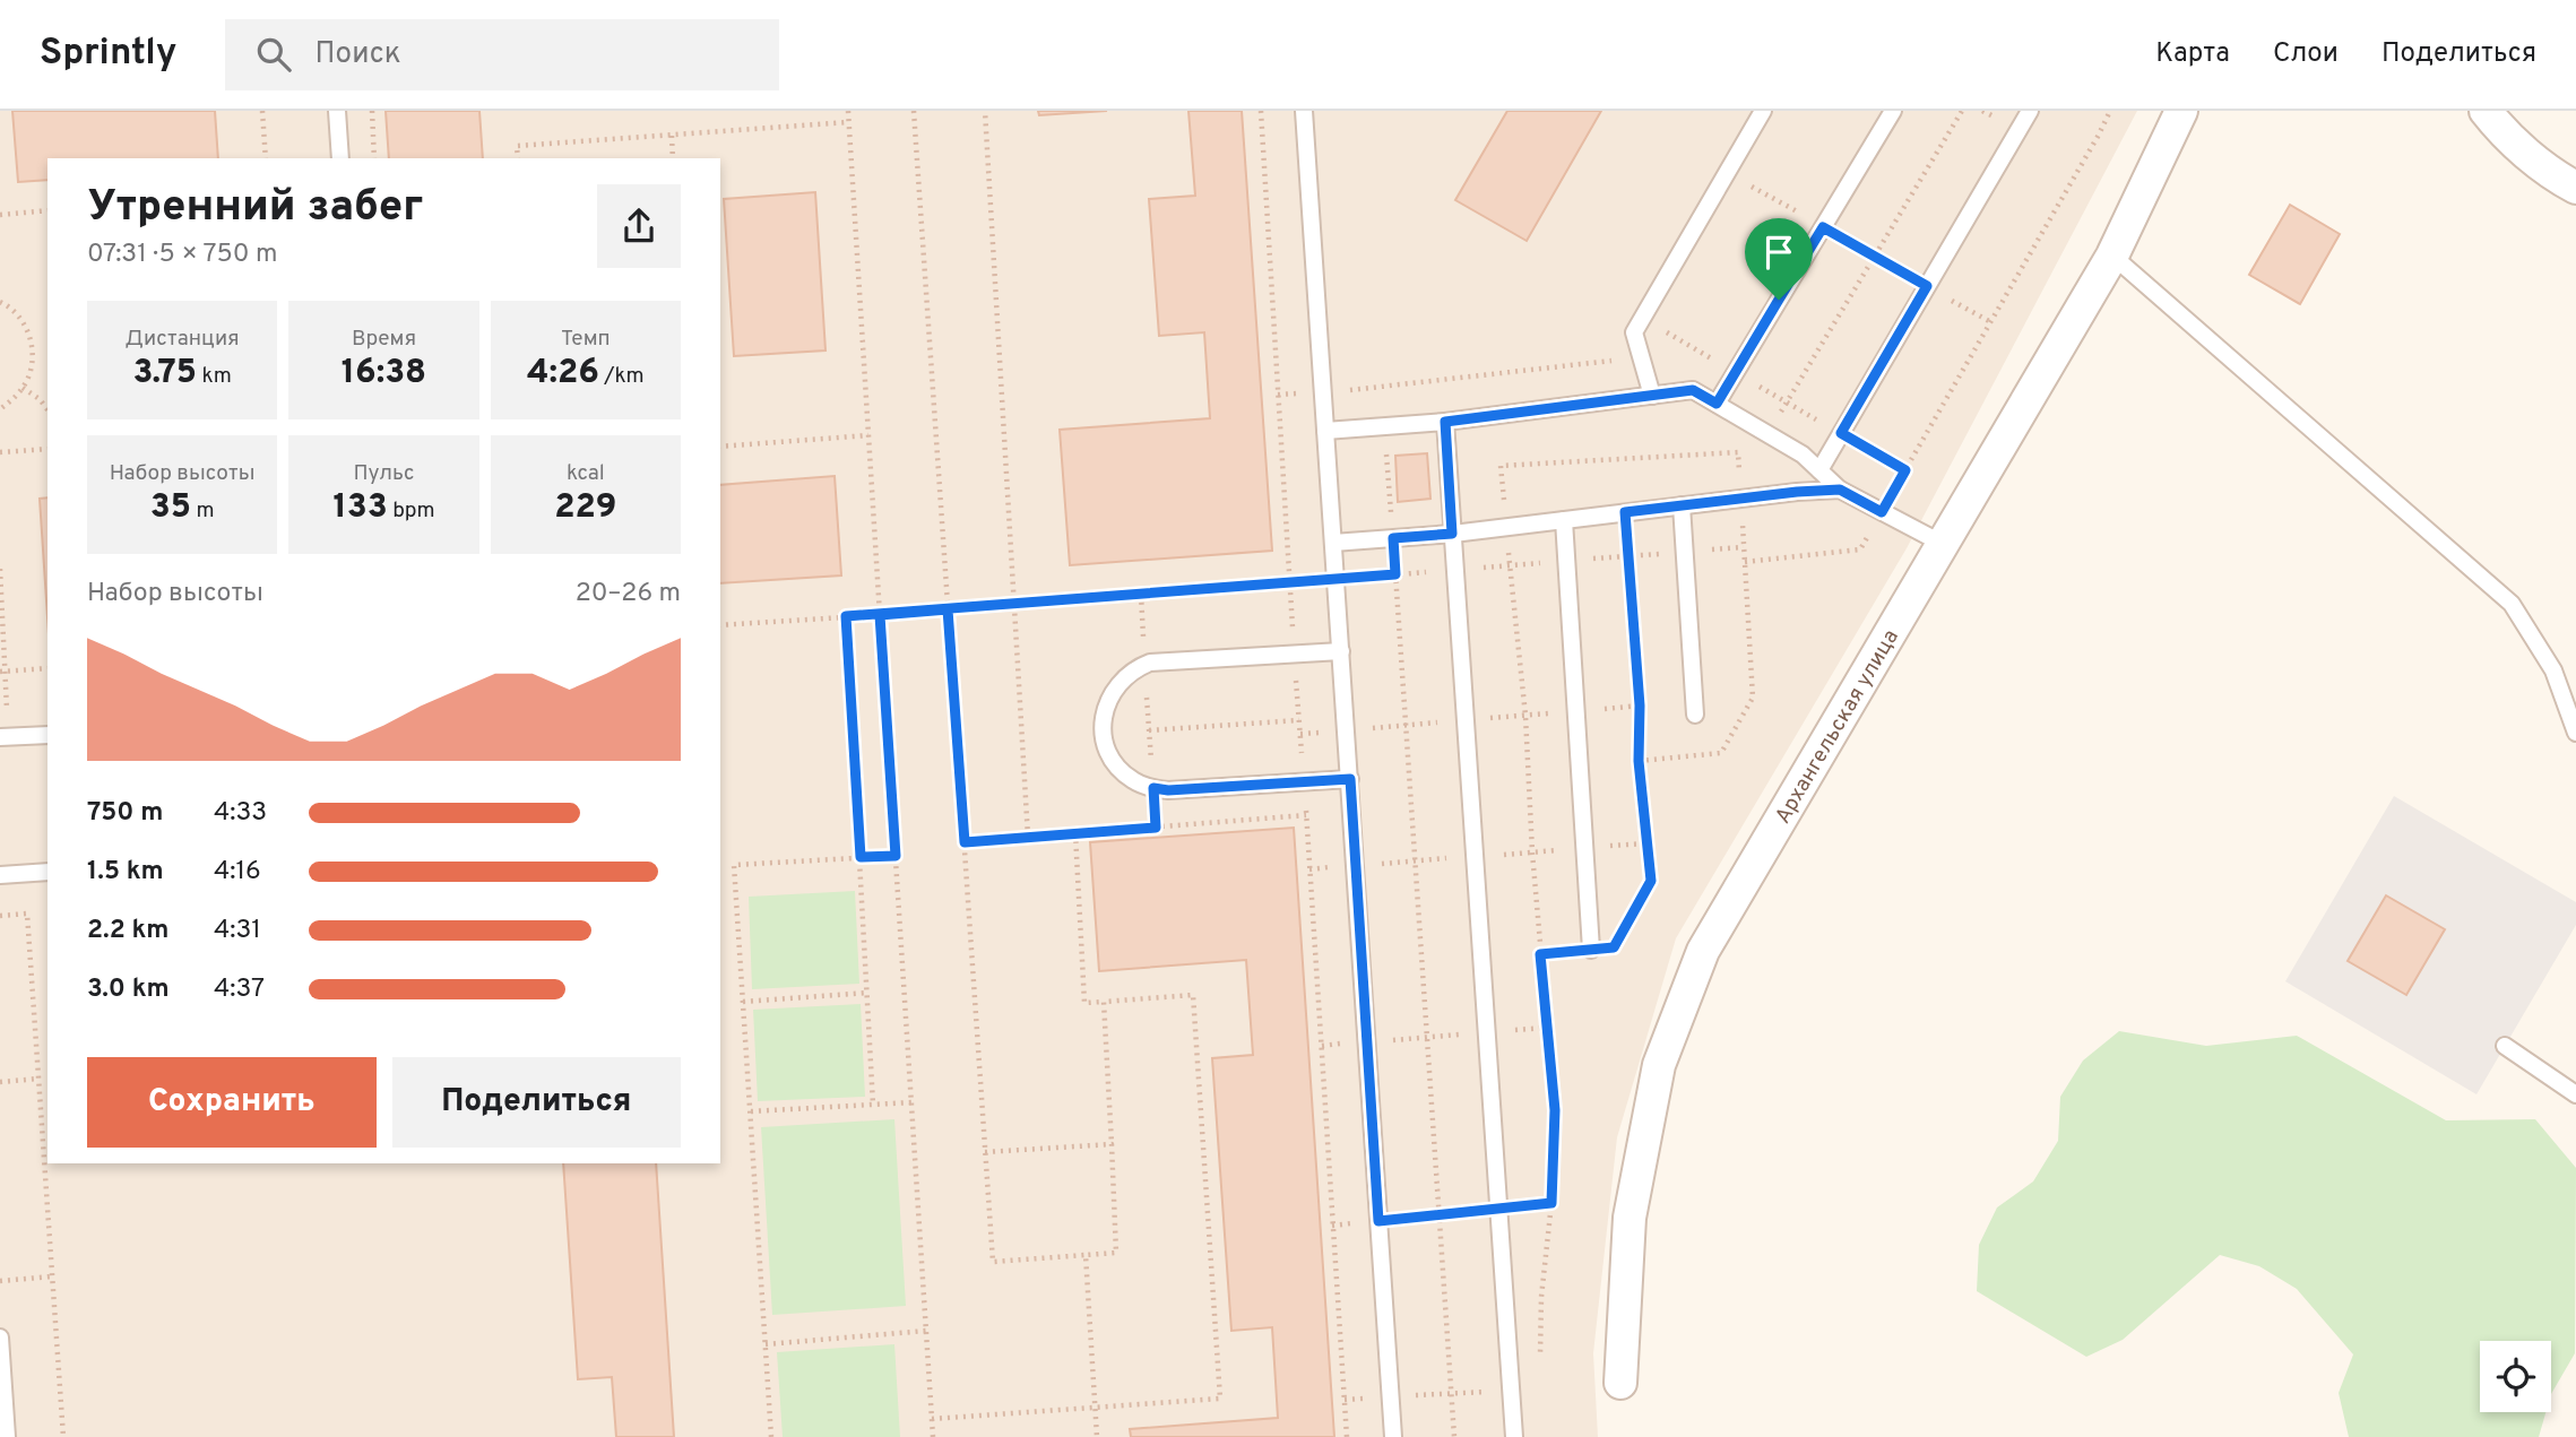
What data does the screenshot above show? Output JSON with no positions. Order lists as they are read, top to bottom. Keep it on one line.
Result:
{"streets":{"street":["Архангельская улица"]},"page":{"header":"Sprintly","search":"Поиск","nav":["Карта","Слои","Поделиться"],"heading":["Утренний забег","07:31 · 5 × 750 m"],"stats":[["Дистанция","3.75 km"],["Время","16:38"],["Темп","4:26 /km"],["Набор высоты","35 m"],["Пульс","133 bpm"],["kcal","229"]],"chart":["Набор высоты","20–26 m"],"list":[{"name":"750 m","note":"4:33"},{"name":"1.5 km","note":"4:16"},{"name":"2.2 km","note":"4:31"},{"name":"3.0 km","note":"4:37"}],"buttons":["Сохранить","Поделиться"]}}
